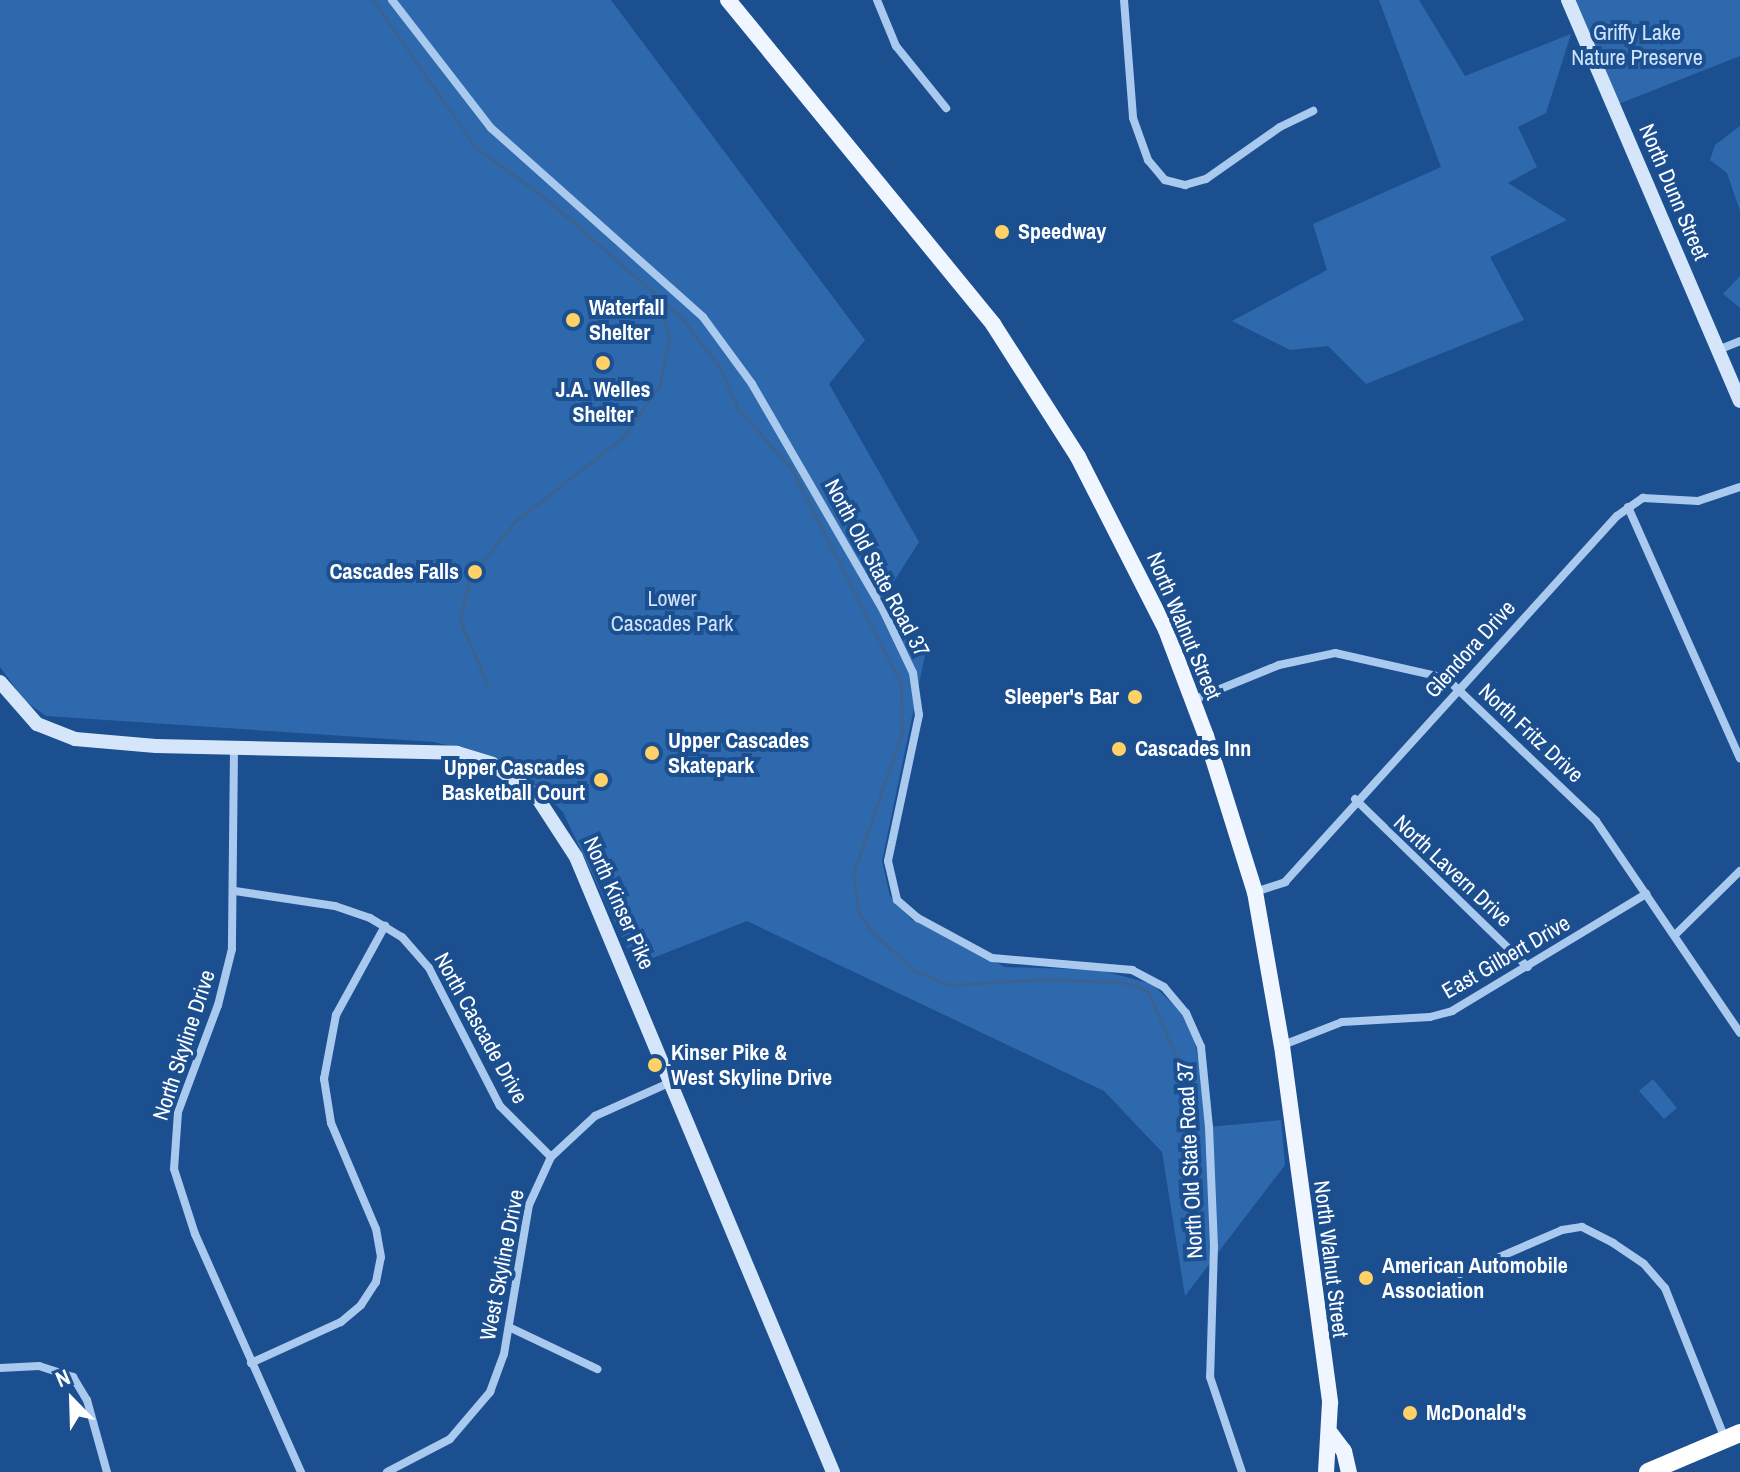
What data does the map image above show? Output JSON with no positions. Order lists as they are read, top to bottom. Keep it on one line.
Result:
{"streets":{"main road":["North Walnut Street"],"street":["North Dunn Street","North Old State Road 37","Glendora Drive","North Fritz Drive","North Lavern Drive","North Kinser Pike","East Gilbert Drive","North Cascade Drive","North Skyline Drive","West Skyline Drive"]},"crossings":[["North Walnut Street","Glendora Drive"],["North Walnut Street","North Fritz Drive"],["North Walnut Street","East Gilbert Drive"],["Glendora Drive","North Fritz Drive"],["Glendora Drive","North Lavern Drive"],["North Fritz Drive","East Gilbert Drive"],["North Lavern Drive","East Gilbert Drive"],["North Kinser Pike","North Skyline Drive"],["North Kinser Pike","West Skyline Drive"],["North Cascade Drive","North Skyline Drive"],["North Cascade Drive","West Skyline Drive"]],"parks":["Griffy Lake Nature Preserve","Lower Cascades Park"],"places":["Speedway","Waterfall Shelter","J.A. Welles Shelter","Cascades Falls","Sleeper's Bar","Cascades Inn","Upper Cascades Skatepark","Upper Cascades Basketball Court","Kinser Pike & West Skyline Drive","American Automobile Association","McDonald's"],"north":"top left"}
